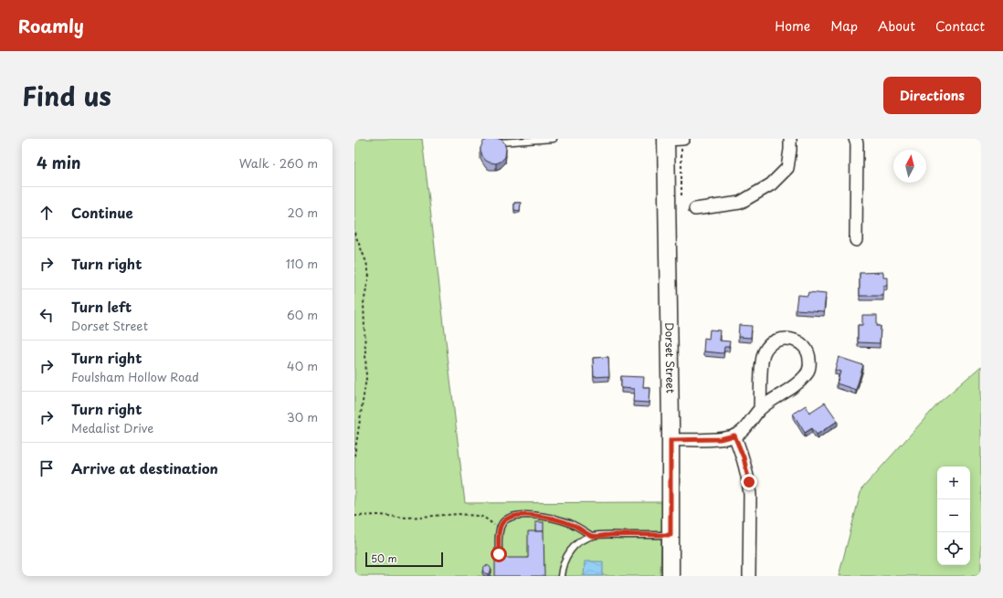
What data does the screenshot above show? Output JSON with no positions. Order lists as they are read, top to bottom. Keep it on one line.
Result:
{"streets":{"street":["Dorset Street"]},"scale_bar":"50 m","north":"top","page":{"header":"Roamly","nav":["Home","Map","About","Contact"],"title":"Find us","buttons":"Directions","heading":["4 min","Walk · 260 m"],"list":[["Continue","20 m"],["Turn right","110 m"],["Turn left","Dorset Street","60 m"],["Turn right","Foulsham Hollow Road","40 m"],["Turn right","Medalist Drive","30 m"],"Arrive at destination"],"map_buttons":["+","−"],"scale":"50 m"}}
